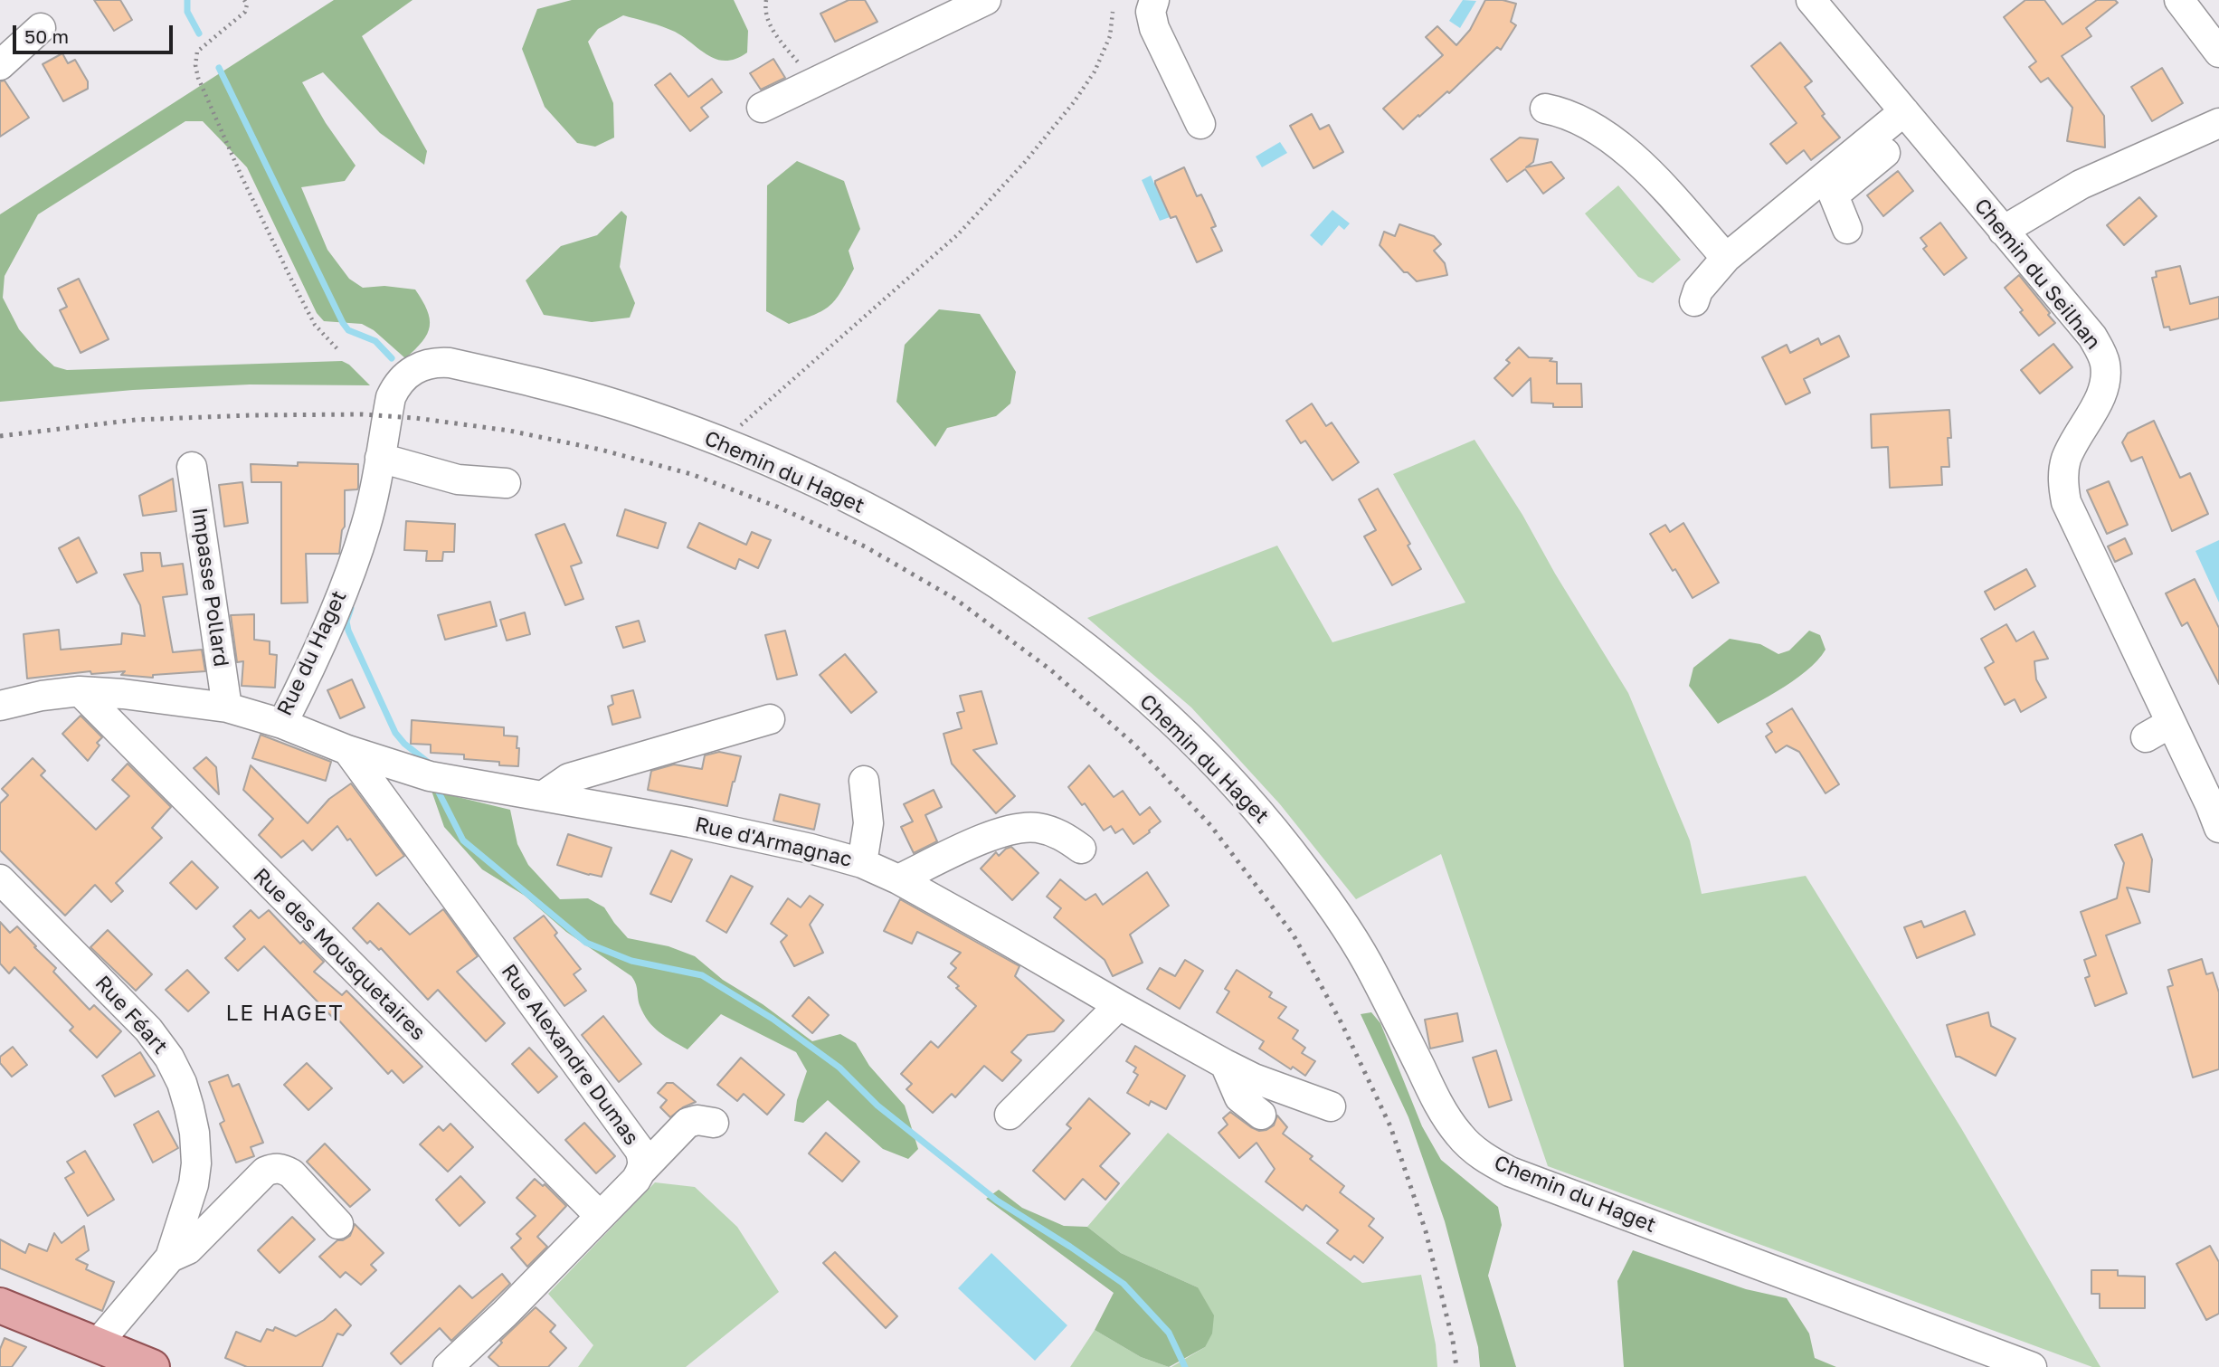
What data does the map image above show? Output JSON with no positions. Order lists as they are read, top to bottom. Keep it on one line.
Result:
{"streets":{"street":["Chemin du Seilhan","Chemin du Haget","Impasse Pollard","Rue du Haget","Rue d'Armagnac","Rue des Mousquetaires","Rue Féart","Rue Alexandre Dumas"]},"crossings":[["Chemin du Haget","Rue du Haget"],["Impasse Pollard","Rue du Haget"],["Rue du Haget","Rue d'Armagnac"],["Rue du Haget","Rue des Mousquetaires"],["Rue d'Armagnac","Rue Alexandre Dumas"],["Rue des Mousquetaires","Rue Alexandre Dumas"]],"districts":["LE HAGET"],"scale_bar":"50 m"}
